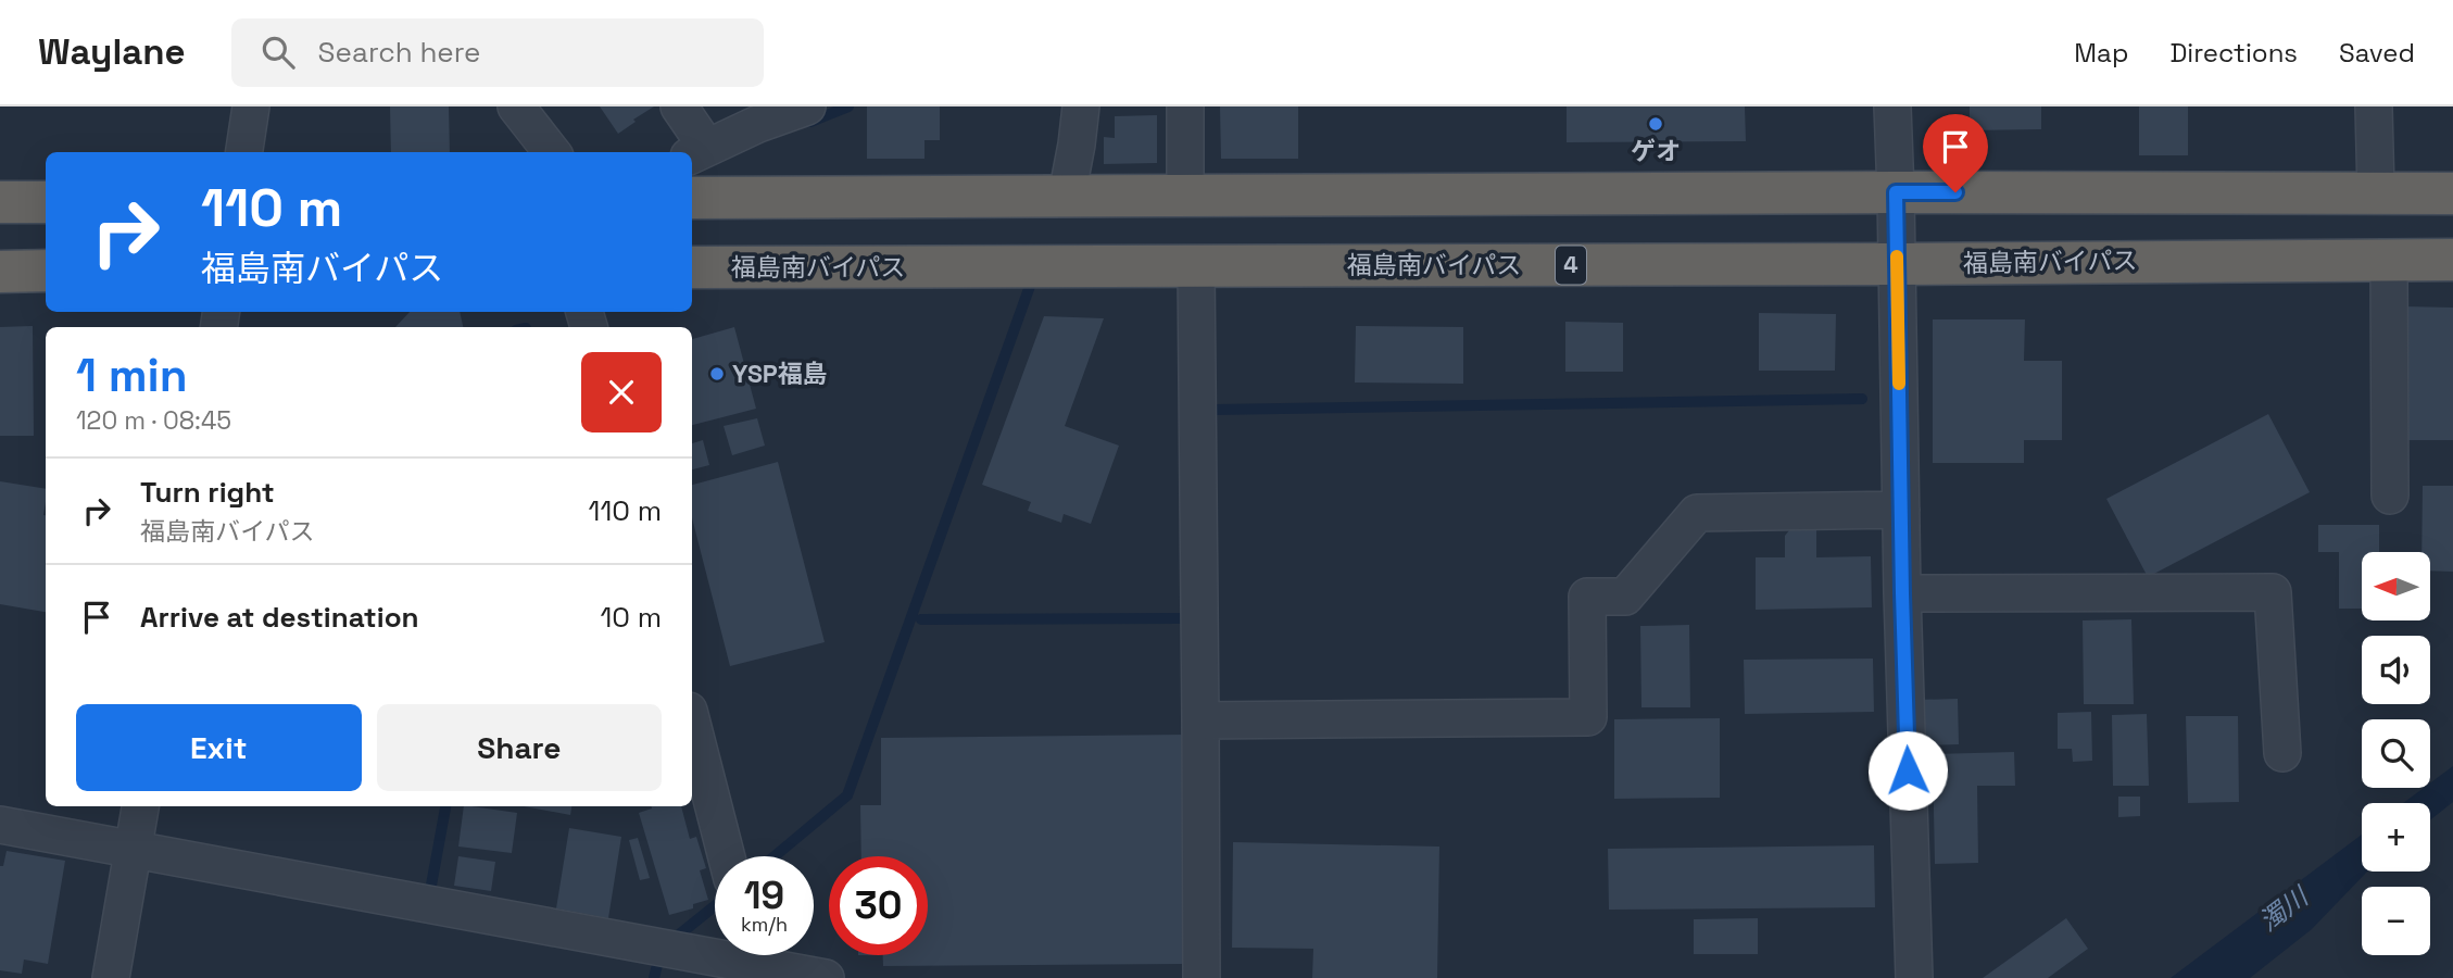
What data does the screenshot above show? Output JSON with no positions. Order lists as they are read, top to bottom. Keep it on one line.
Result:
{"streets":{"highway":["福島南バイパス","4"]},"water":["濁川"],"places":["ゲオ","YSP福島"],"north":"left","page":{"header":"Waylane","search":"Search here","nav":["Map","Directions","Saved"],"turn":["110 m","福島南バイパス"],"heading":["1 min","120 m · 08:45"],"list":[{"name":"Turn right","note":"福島南バイパス","value":"110 m"},{"name":"Arrive at destination","value":"10 m"}],"map_buttons":["+","−"],"buttons":["Exit","Share"],"speed":"19 km/h","limit":"30"}}
